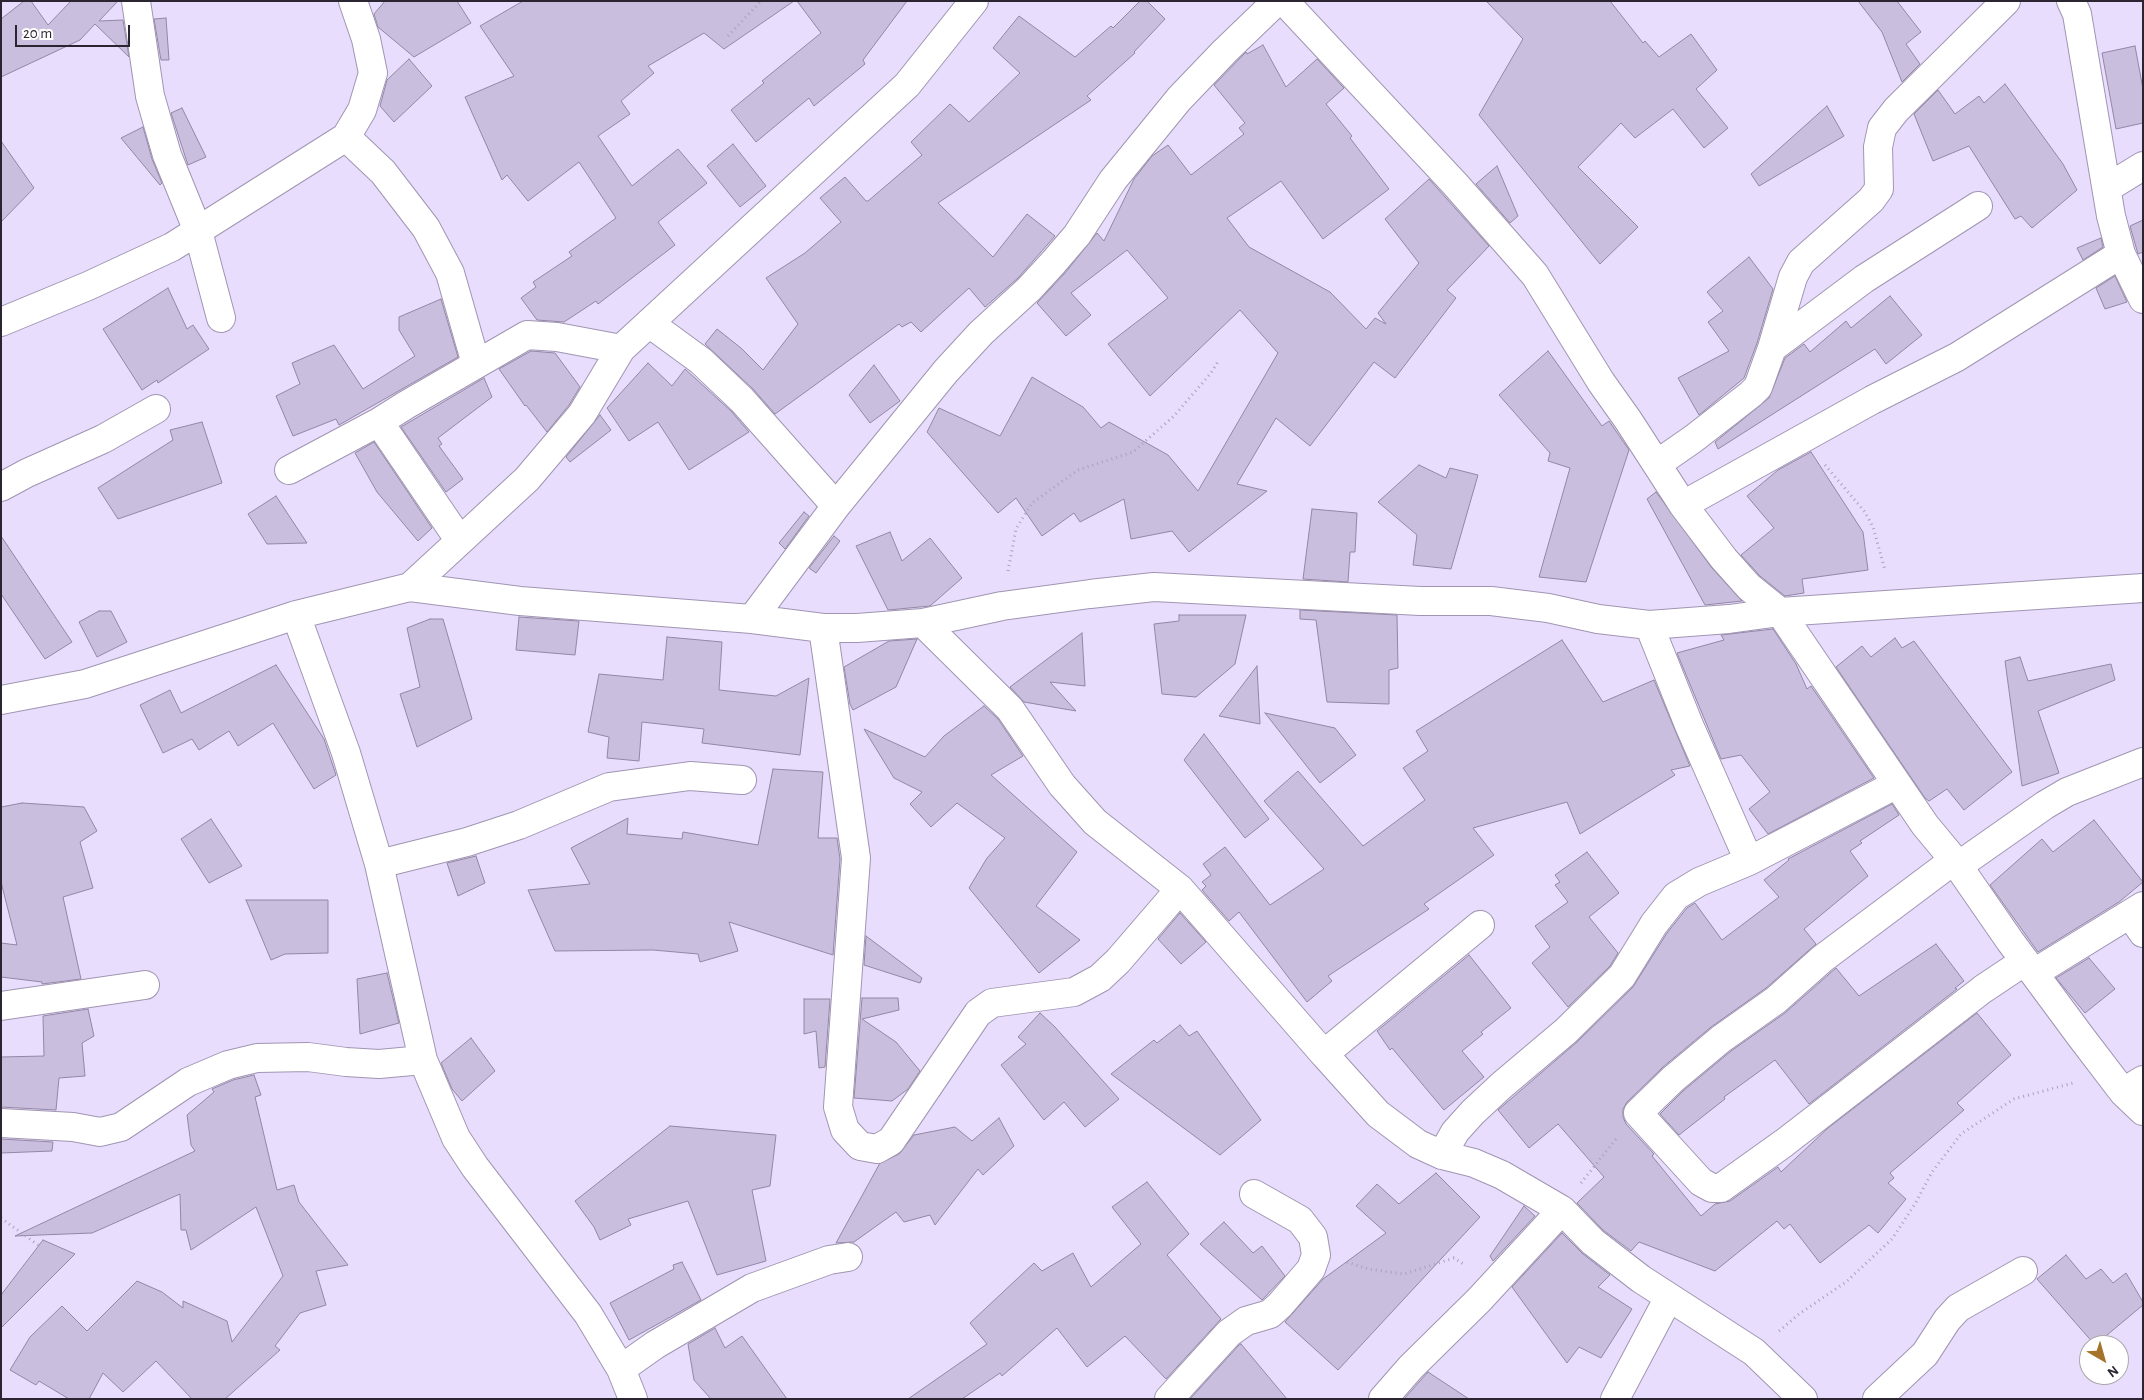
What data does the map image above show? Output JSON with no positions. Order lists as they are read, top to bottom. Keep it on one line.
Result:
{"scale_bar":"20 m","north":"bottom right"}
